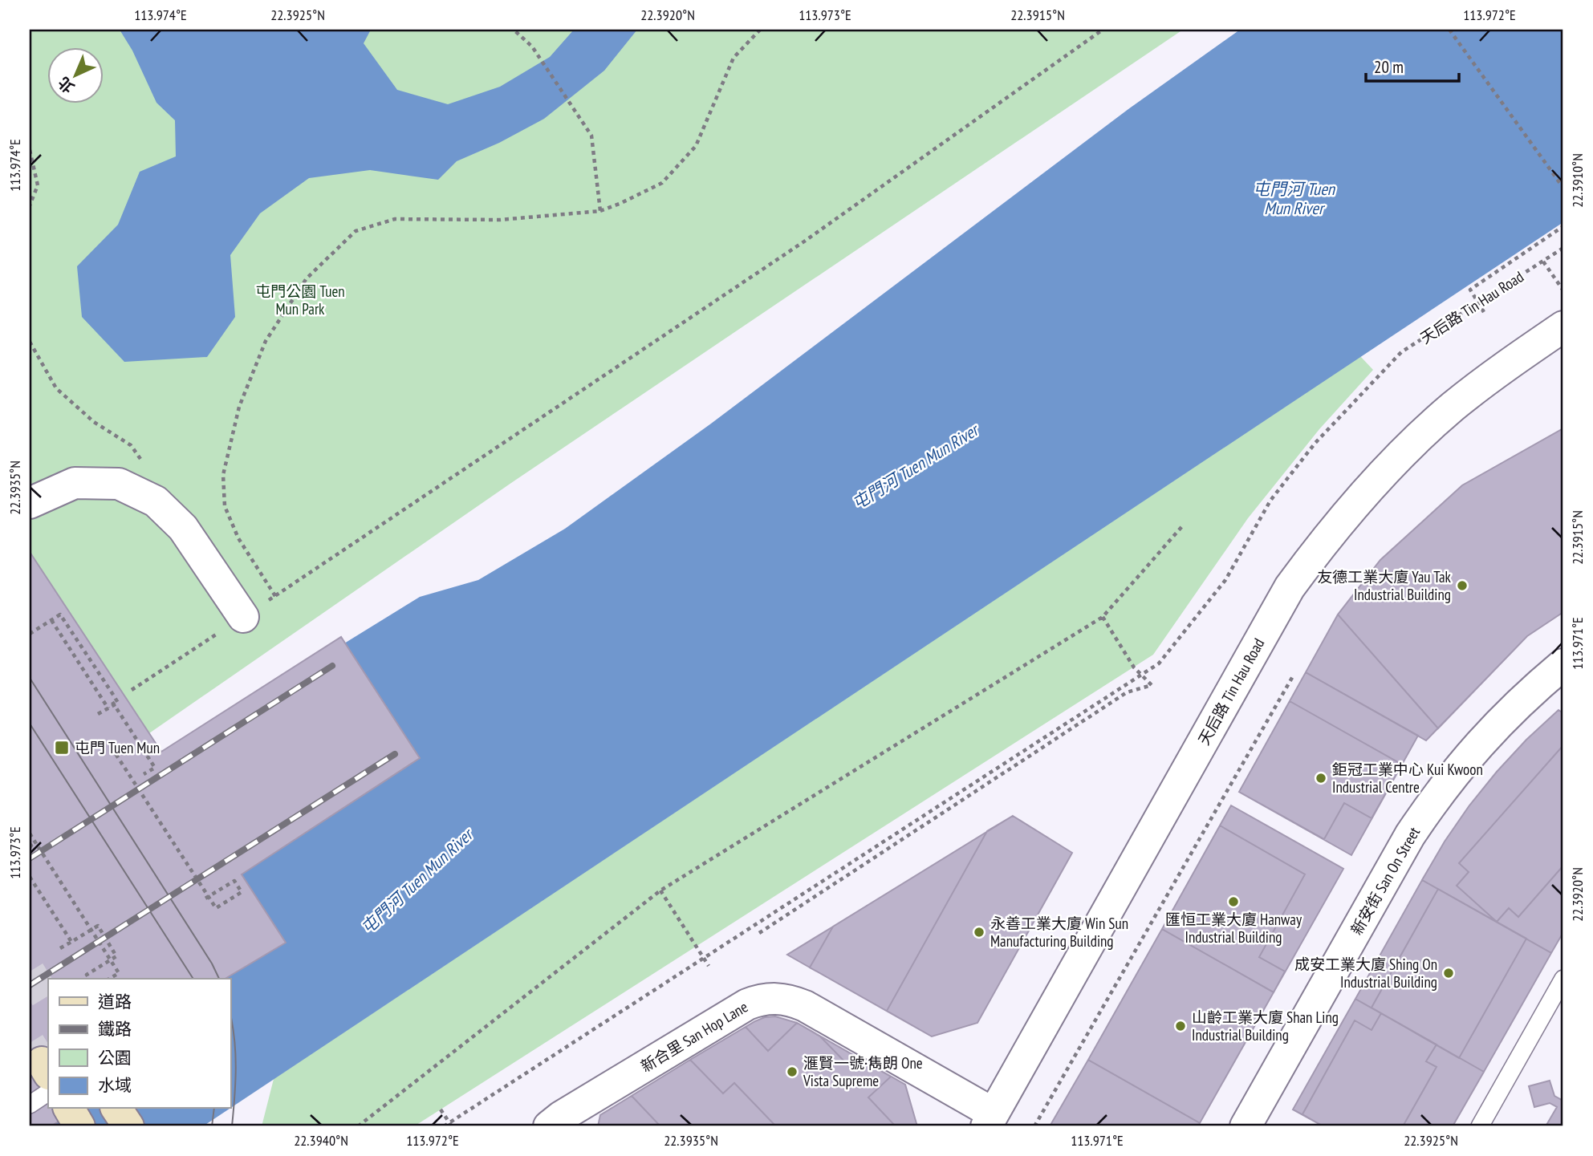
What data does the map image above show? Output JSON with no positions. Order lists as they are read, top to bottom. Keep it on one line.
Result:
{"streets":{"street":["天后路 Tin Hau Road","新安街 San On Street","新合里 San Hop Lane"]},"crossings":[["天后路 Tin Hau Road","新合里 San Hop Lane"]],"water":["屯門河 Tuen Mun River"],"parks":["屯門公園 Tuen Mun Park"],"places":{"other":["友德工業大廈 Yau Tak Industrial Building","鉅冠工業中心 Kui Kwoon Industrial Centre","匯恒工業大廈 Hanway Industrial Building","永善工業大廈 Win Sun Manufacturing Building","成安工業大廈 Shing On Industrial Building","山齡工業大廈 Shan Ling Industrial Building","滙賢一號·雋朗 One Vista Supreme"],"transit":["屯門 Tuen Mun"]},"legend":["道路","鐵路","公園","水域"],"scale_bar":"20 m","north":"bottom left","coordinates":["113.974°E","22.3925°N","22.3920°N","113.973°E","22.3915°N","113.972°E","22.3910°N","22.3935°N","113.971°E","22.3940°N"]}
